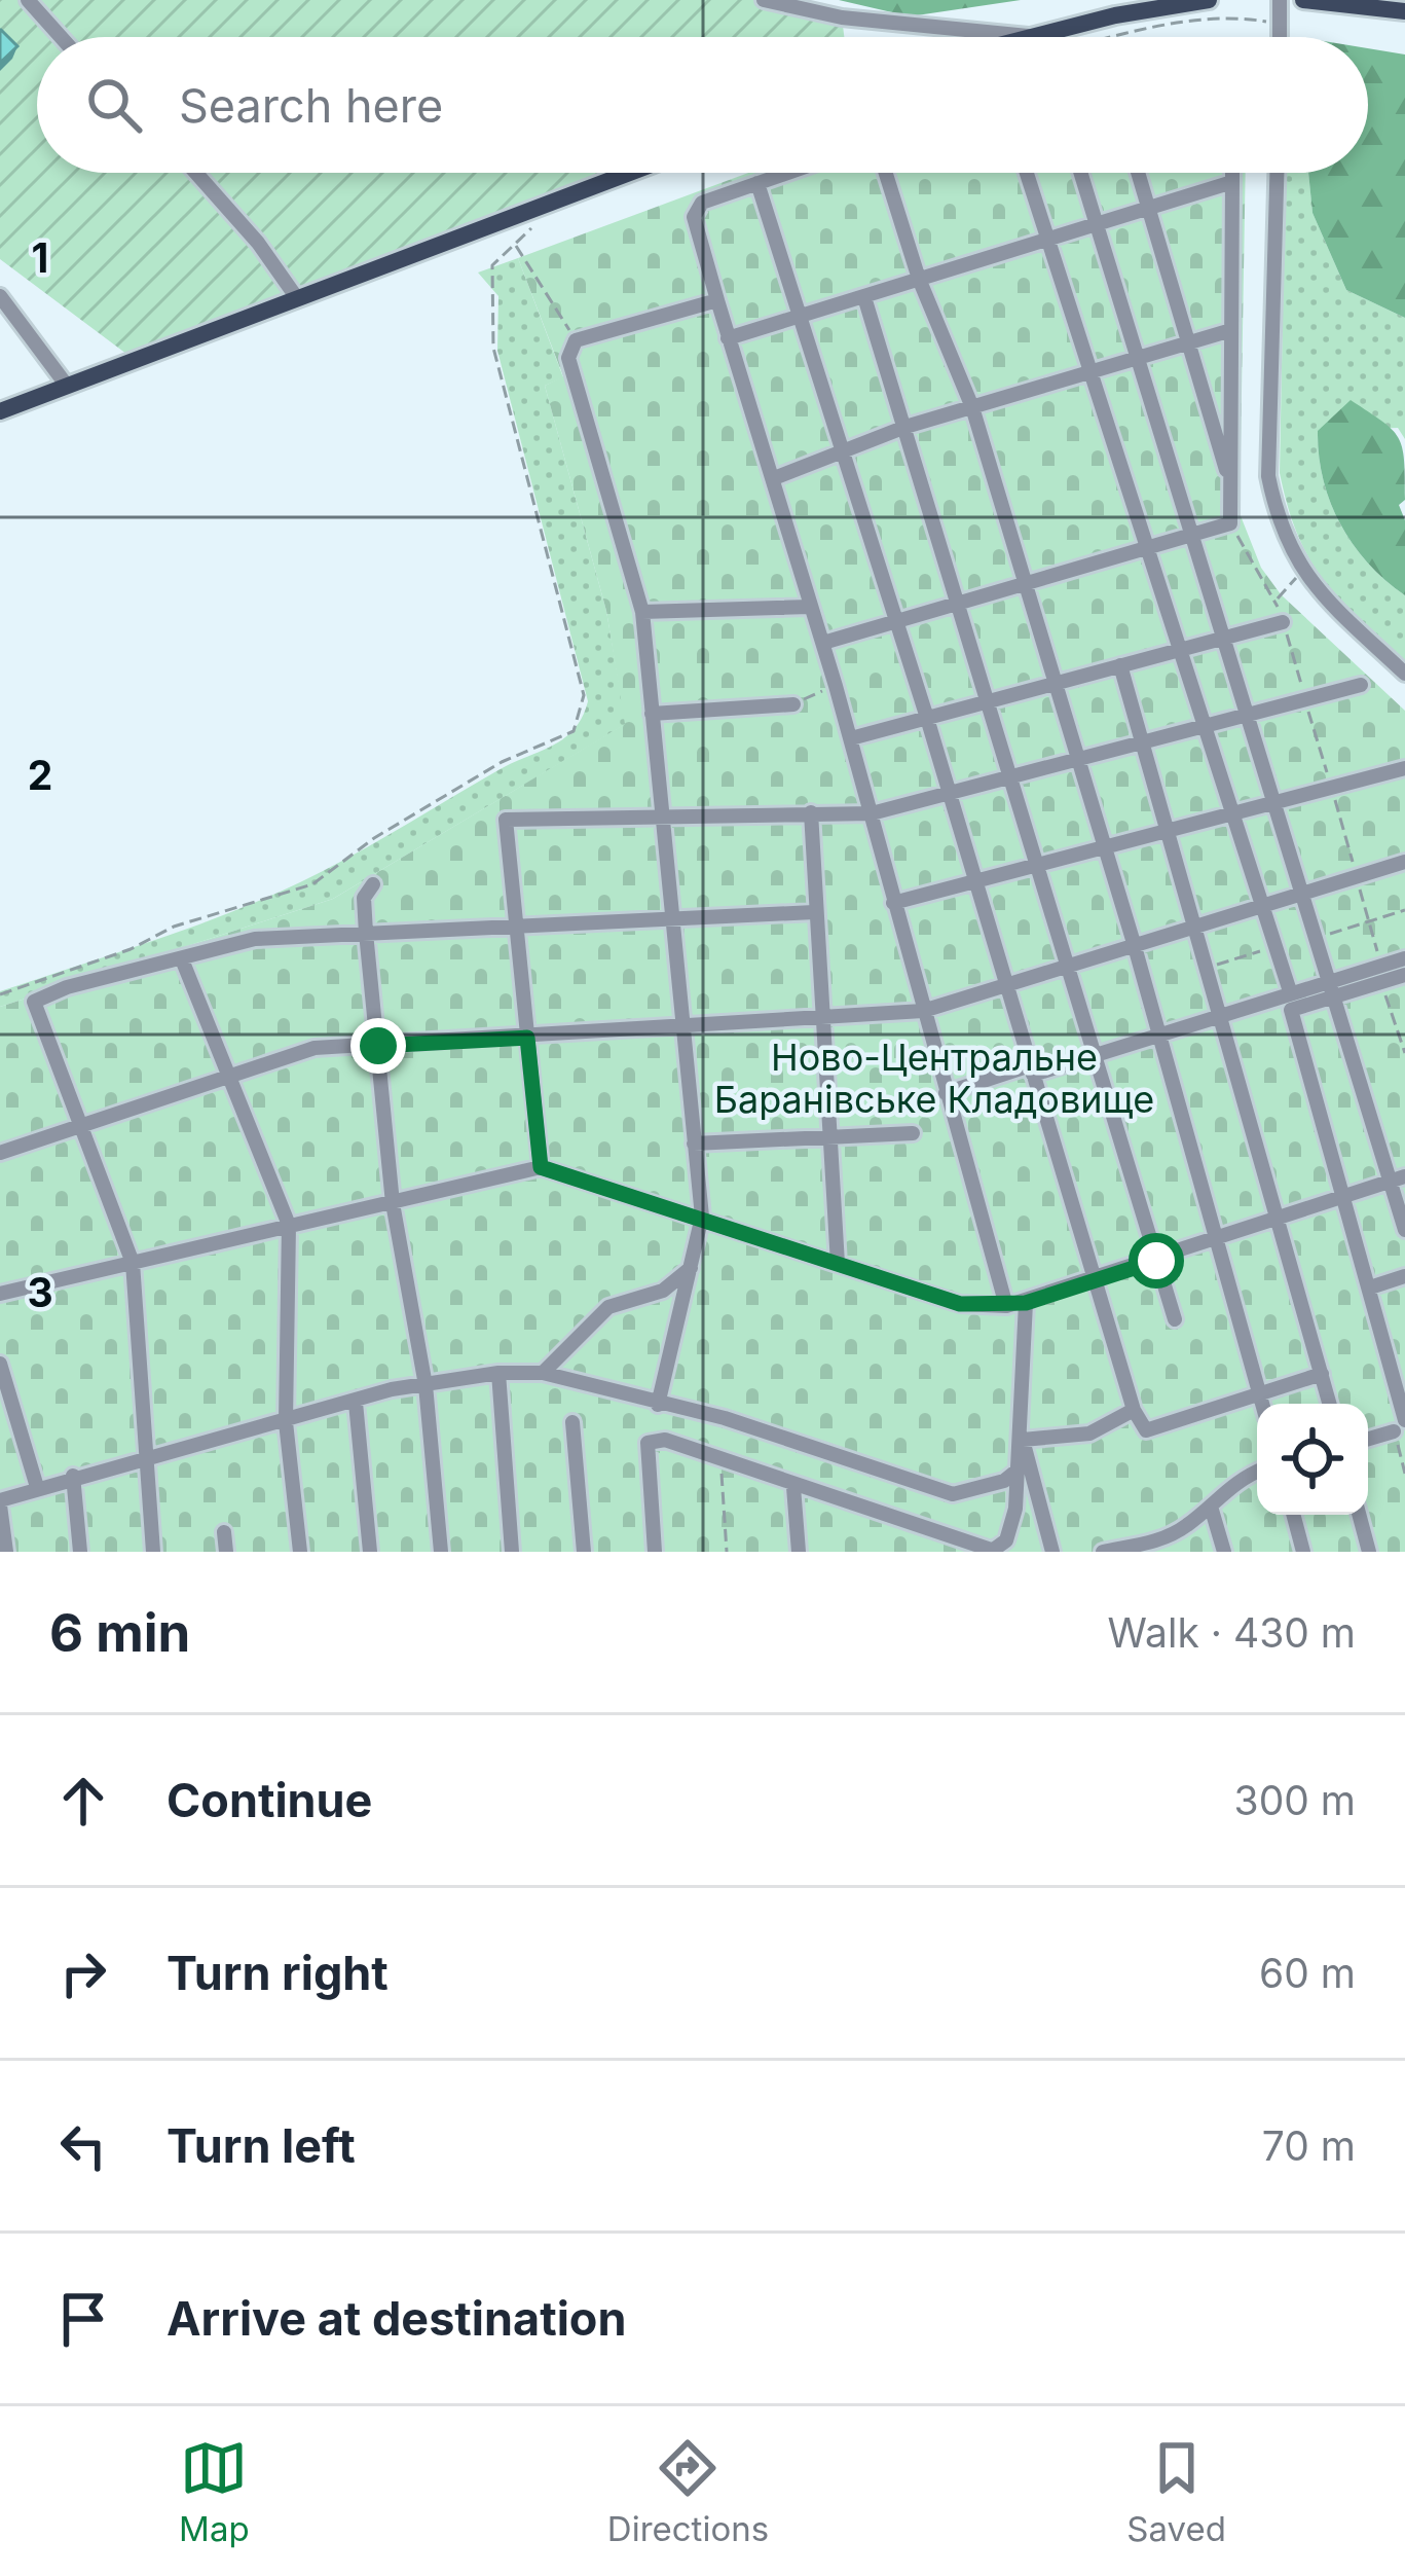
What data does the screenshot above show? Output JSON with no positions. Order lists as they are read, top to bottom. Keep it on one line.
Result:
{"parks":["Ново-Центральне Баранівське Кладовище"],"page":{"search":"Search here","heading":["6 min","Walk · 430 m"],"list":[["Continue","300 m"],["Turn right","60 m"],["Turn left","70 m"],"Arrive at destination"],"nav":["Map","Directions","Saved"]},"grid":{"rows":["1","2","3"]}}
